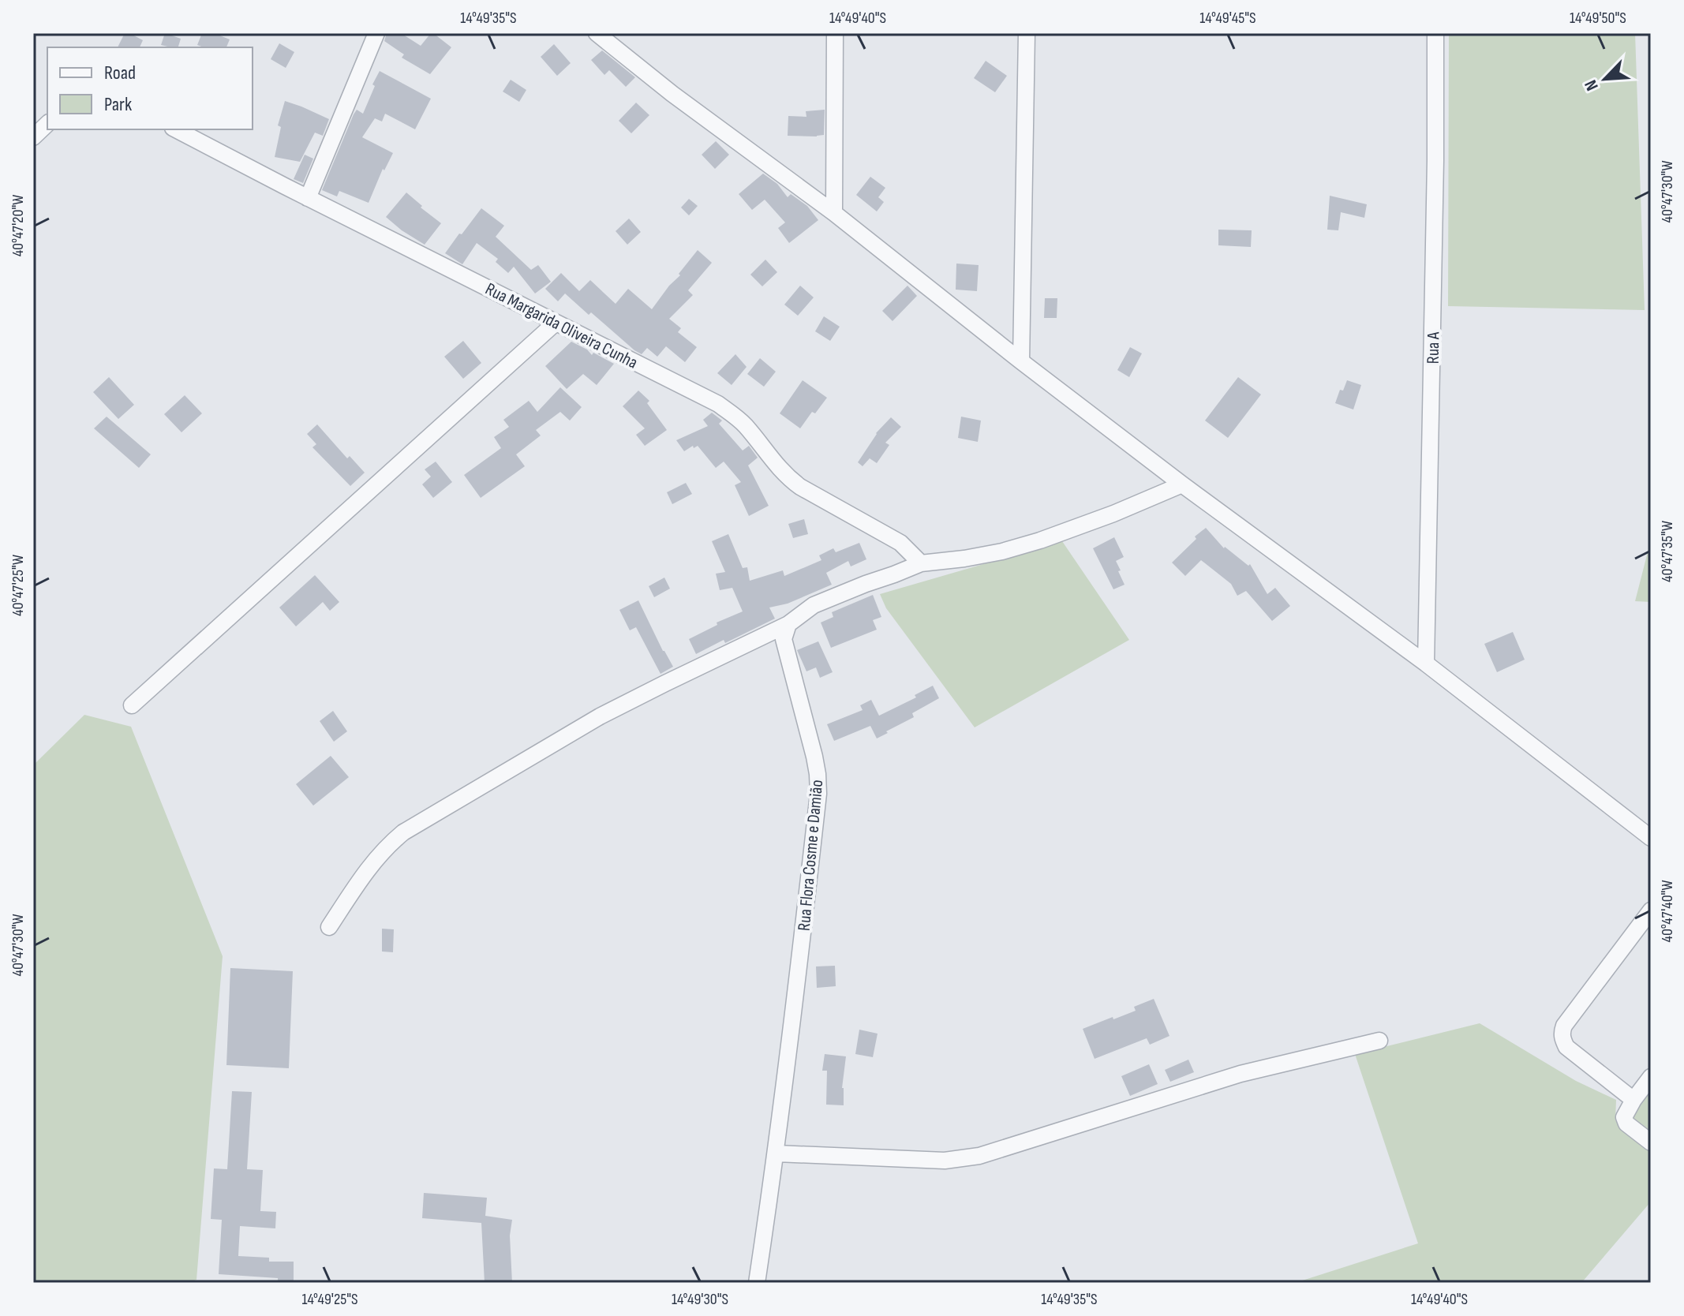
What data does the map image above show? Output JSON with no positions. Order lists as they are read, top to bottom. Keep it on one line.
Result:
{"streets":{"street":["Rua Margarida Oliveira Cunha","Rua A","Rua Flora Cosme e Damião"]},"legend":["Road","Park"],"north":"bottom left","coordinates":["14°49'35\"S","14°49'40\"S","14°49'45\"S","14°49'50\"S","40°47'30\"W","40°47'20\"W","40°47'35\"W","40°47'25\"W","40°47'40\"W","14°49'25\"S","14°49'30\"S"]}
